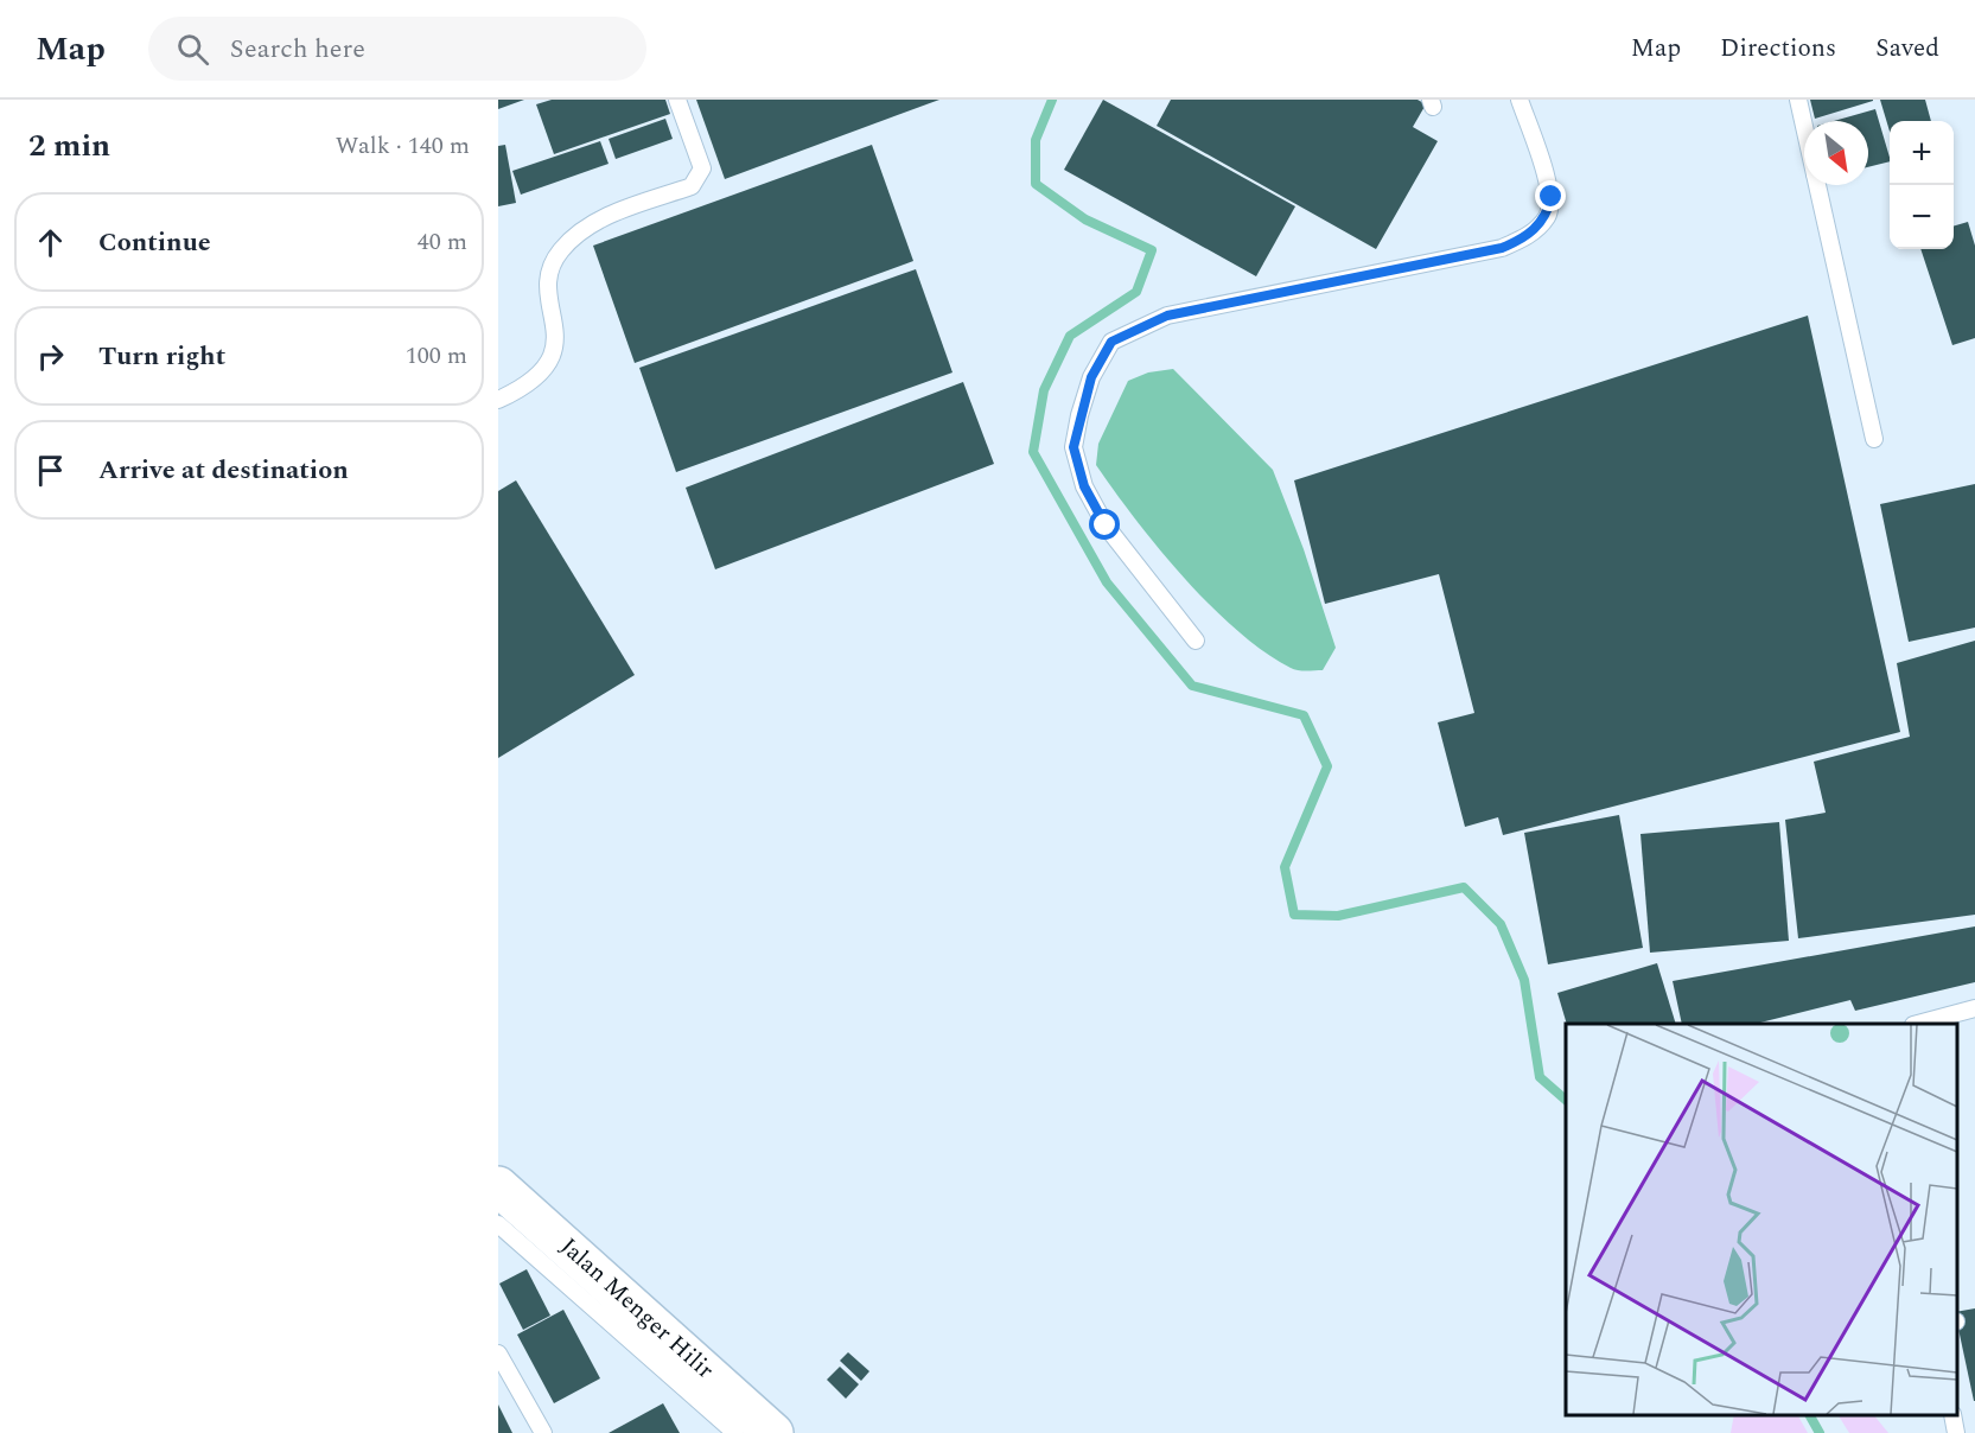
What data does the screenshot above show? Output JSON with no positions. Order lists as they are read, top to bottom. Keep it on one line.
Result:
{"streets":{"street":["Jalan Menger Hilir"]},"north":"bottom right","page":{"header":"Map","search":"Search here","nav":["Map","Directions","Saved"],"heading":["2 min","Walk · 140 m"],"map_buttons":["+","−"],"list":[["Continue","40 m"],["Turn right","100 m"],"Arrive at destination"]}}
